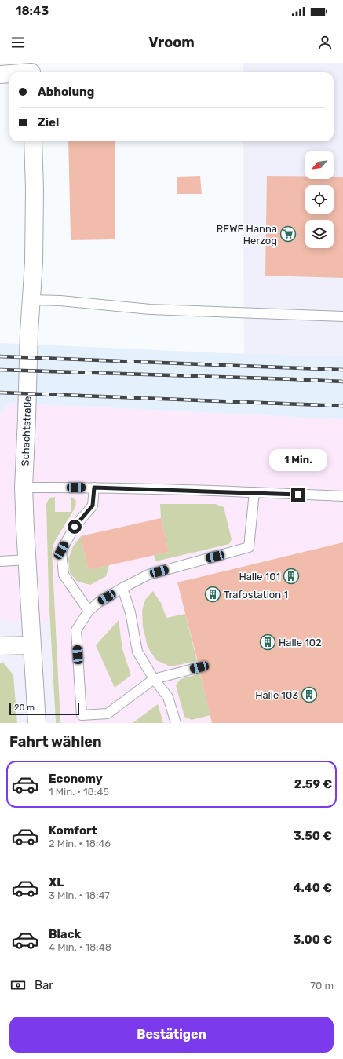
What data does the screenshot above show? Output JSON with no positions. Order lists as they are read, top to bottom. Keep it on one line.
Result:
{"streets":{"street":["Schachtstraße"]},"places":{"supermarket":["REWE Hanna Herzog"],"building":["Halle 101","Trafostation 1","Halle 102","Halle 103"]},"scale_bar":"20 m","north":"bottom left","page":{"status":"18:43","header":"Vroom","banner":["Abholung","Ziel"],"bubble":"1 Min.","scale":"20 m","heading":"Fahrt wählen","list":[{"name":"Economy","note":"1 Min. · 18:45","value":"2.59 €"},{"name":"Komfort","note":"2 Min. · 18:46","value":"3.50 €"},{"name":"XL","note":"3 Min. · 18:47","value":"4.40 €"},{"name":"Black","note":"4 Min. · 18:48","value":"3.00 €"}],"pay":["Bar","70 m"],"buttons":"Bestätigen"}}
